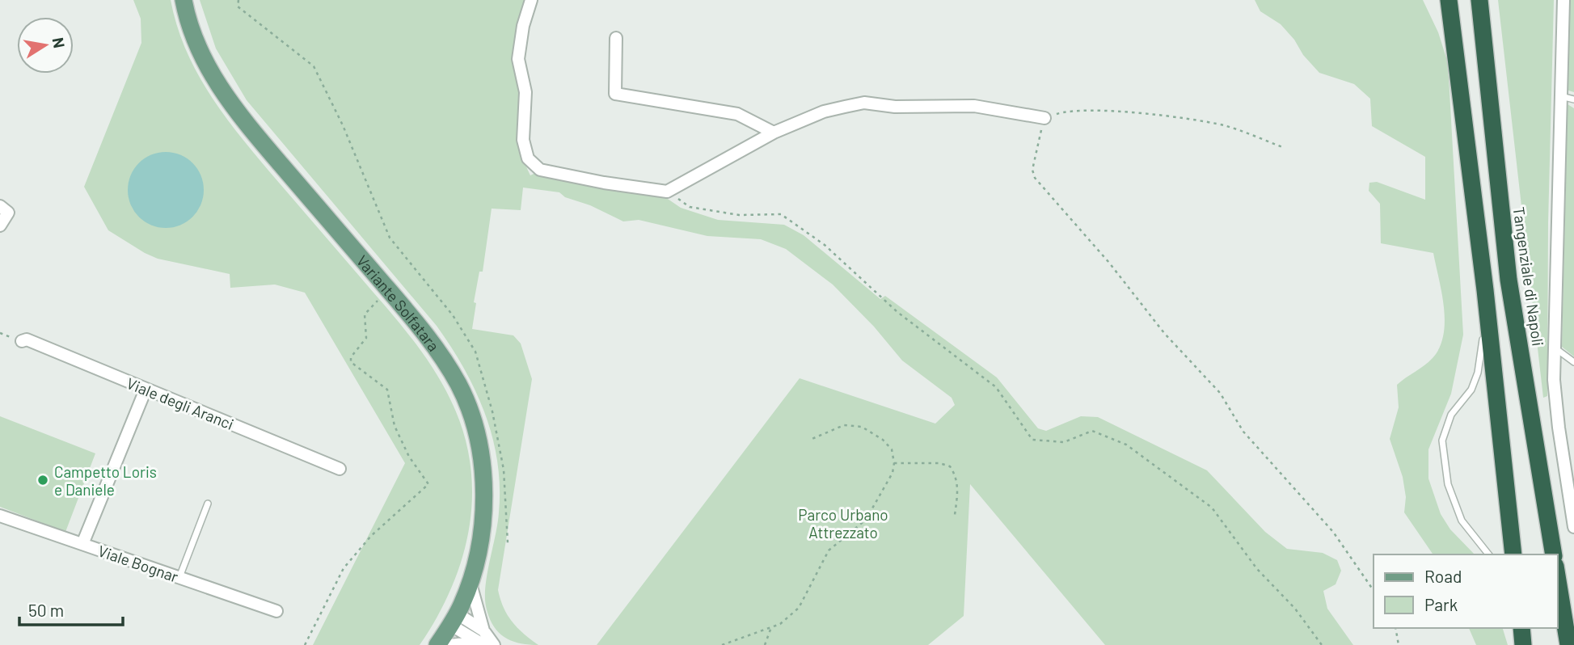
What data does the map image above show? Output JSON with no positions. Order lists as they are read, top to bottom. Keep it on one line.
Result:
{"streets":{"highway":["Tangenziale di Napoli"],"main road":["Variante Solfatara"],"street":["Viale degli Aranci","Viale Bognar"]},"parks":["Parco Urbano Attrezzato"],"places":["Campetto Loris e Daniele"],"legend":["Road","Park"],"scale_bar":"50 m","north":"right"}
